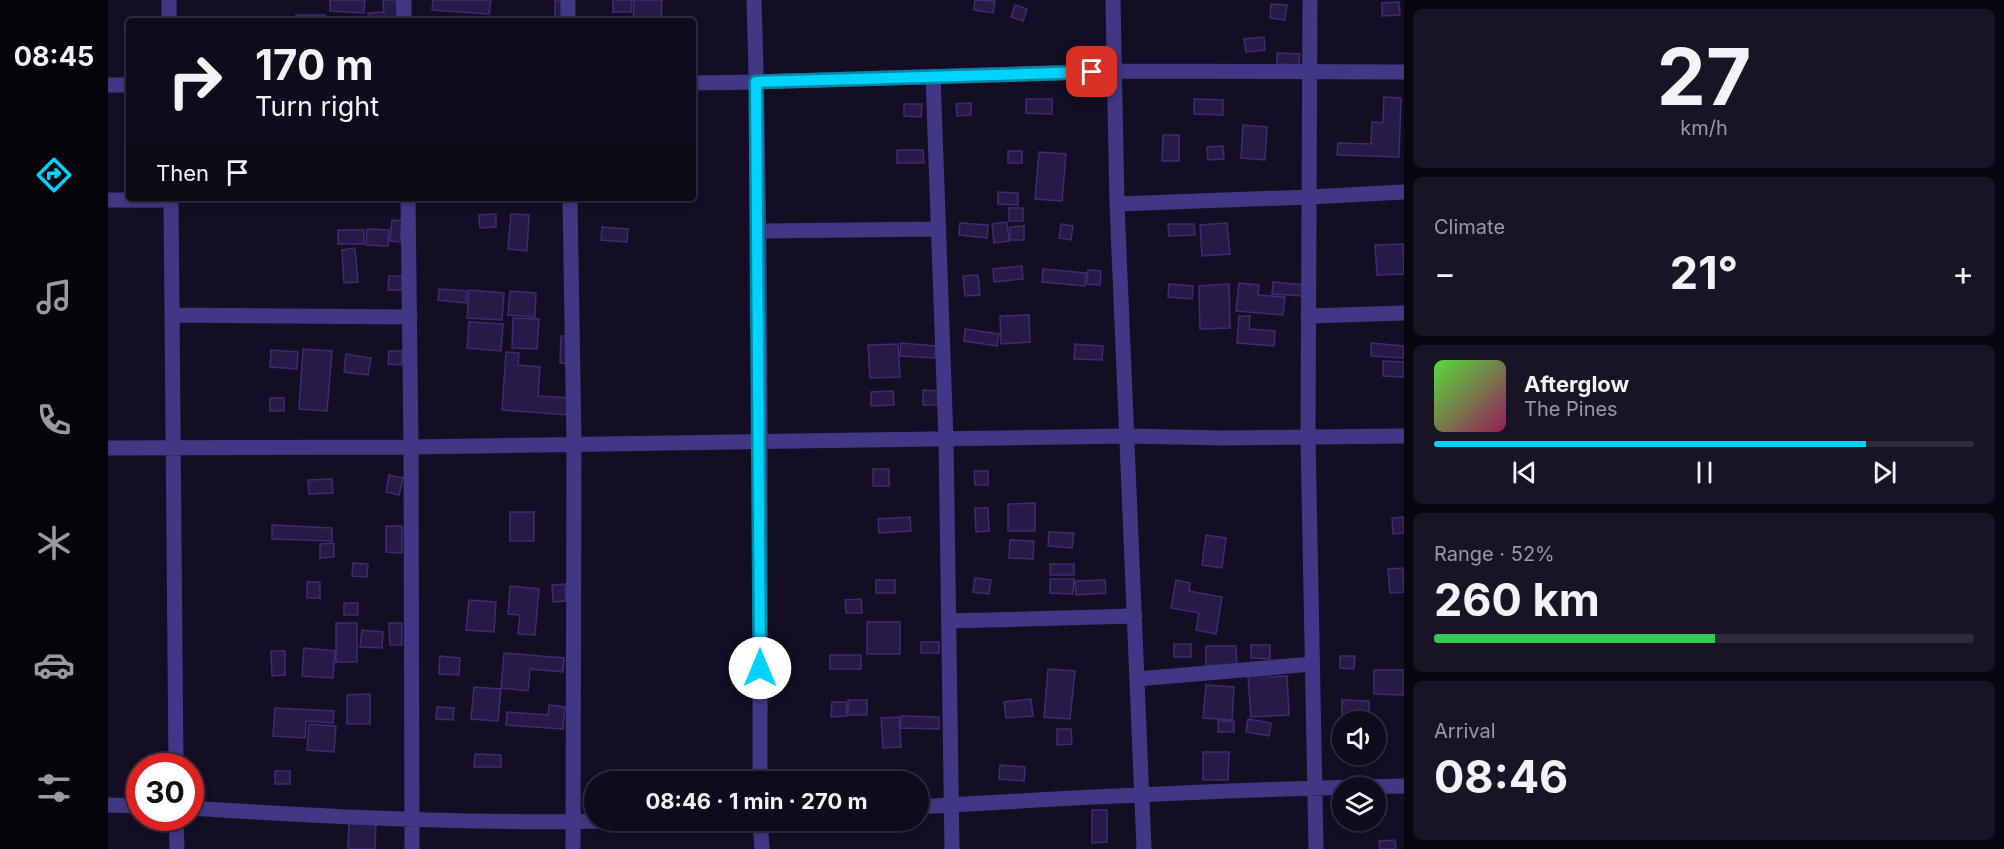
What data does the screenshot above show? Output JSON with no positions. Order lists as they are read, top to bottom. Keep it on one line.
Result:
{"page":{"tabs":"08:45","tile":[["27","km/h"],"Climate",["Range · 52%","260 km"],["Arrival","08:46"]],"turn":["170 m","Turn right"],"then":"Then","heat":["−","21°","+"],"song":["Afterglow","The Pines"],"limit":"30","trip":"08:46 · 1 min · 270 m"}}
